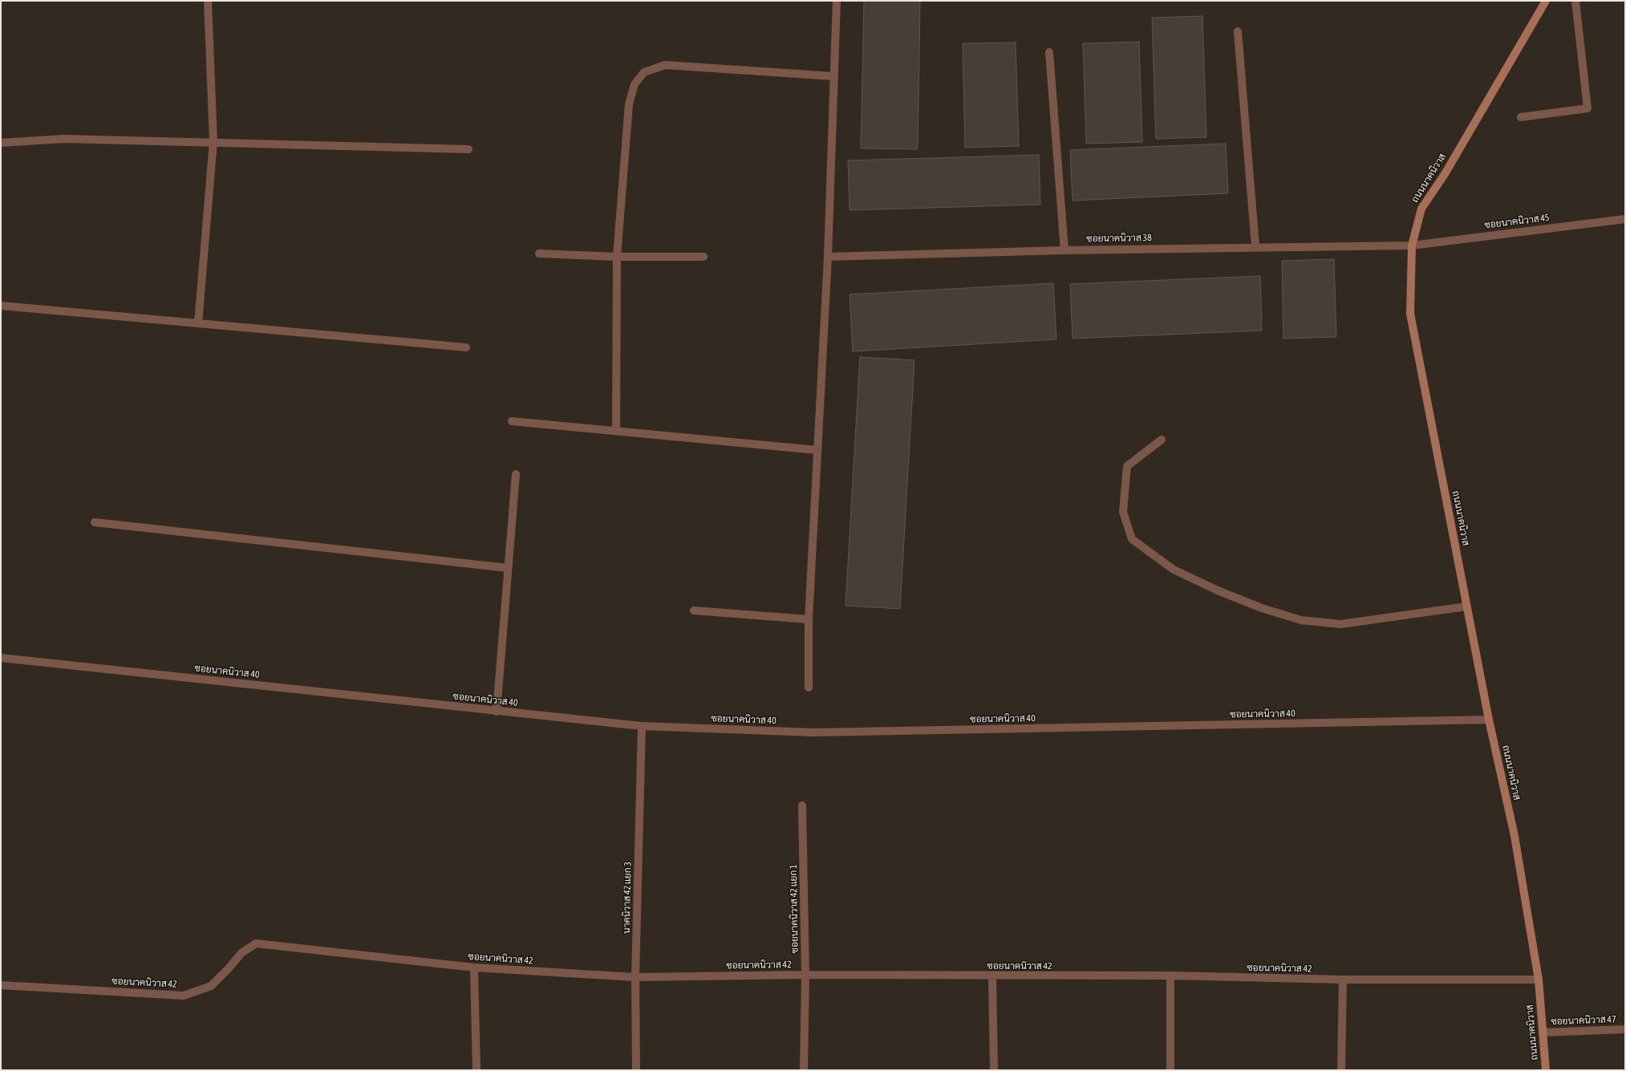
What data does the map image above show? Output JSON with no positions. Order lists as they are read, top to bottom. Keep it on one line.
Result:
{"streets":{"main road":["ถนนนาคนิวาส"],"street":["ซอยนาคนิวาส 45","ซอยนาคนิวาส 38","ซอยนาคนิวาส 40","นาคนิวาส 42 แยก 3","ซอยนาคนิวาส 42 แยก 1","ซอยนาคนิวาส 42","ซอยนาคนิวาส 47"]},"crossings":[["ถนนนาคนิวาส","ซอยนาคนิวาส 45"],["ถนนนาคนิวาส","ซอยนาคนิวาส 38"],["ถนนนาคนิวาส","ซอยนาคนิวาส 40"],["ถนนนาคนิวาส","ซอยนาคนิวาส 42"],["ถนนนาคนิวาส","ซอยนาคนิวาส 47"],["ซอยนาคนิวาส 45","ซอยนาคนิวาส 38"],["ซอยนาคนิวาส 40","นาคนิวาส 42 แยก 3"],["นาคนิวาส 42 แยก 3","ซอยนาคนิวาส 42"],["ซอยนาคนิวาส 42 แยก 1","ซอยนาคนิวาส 42"]]}
